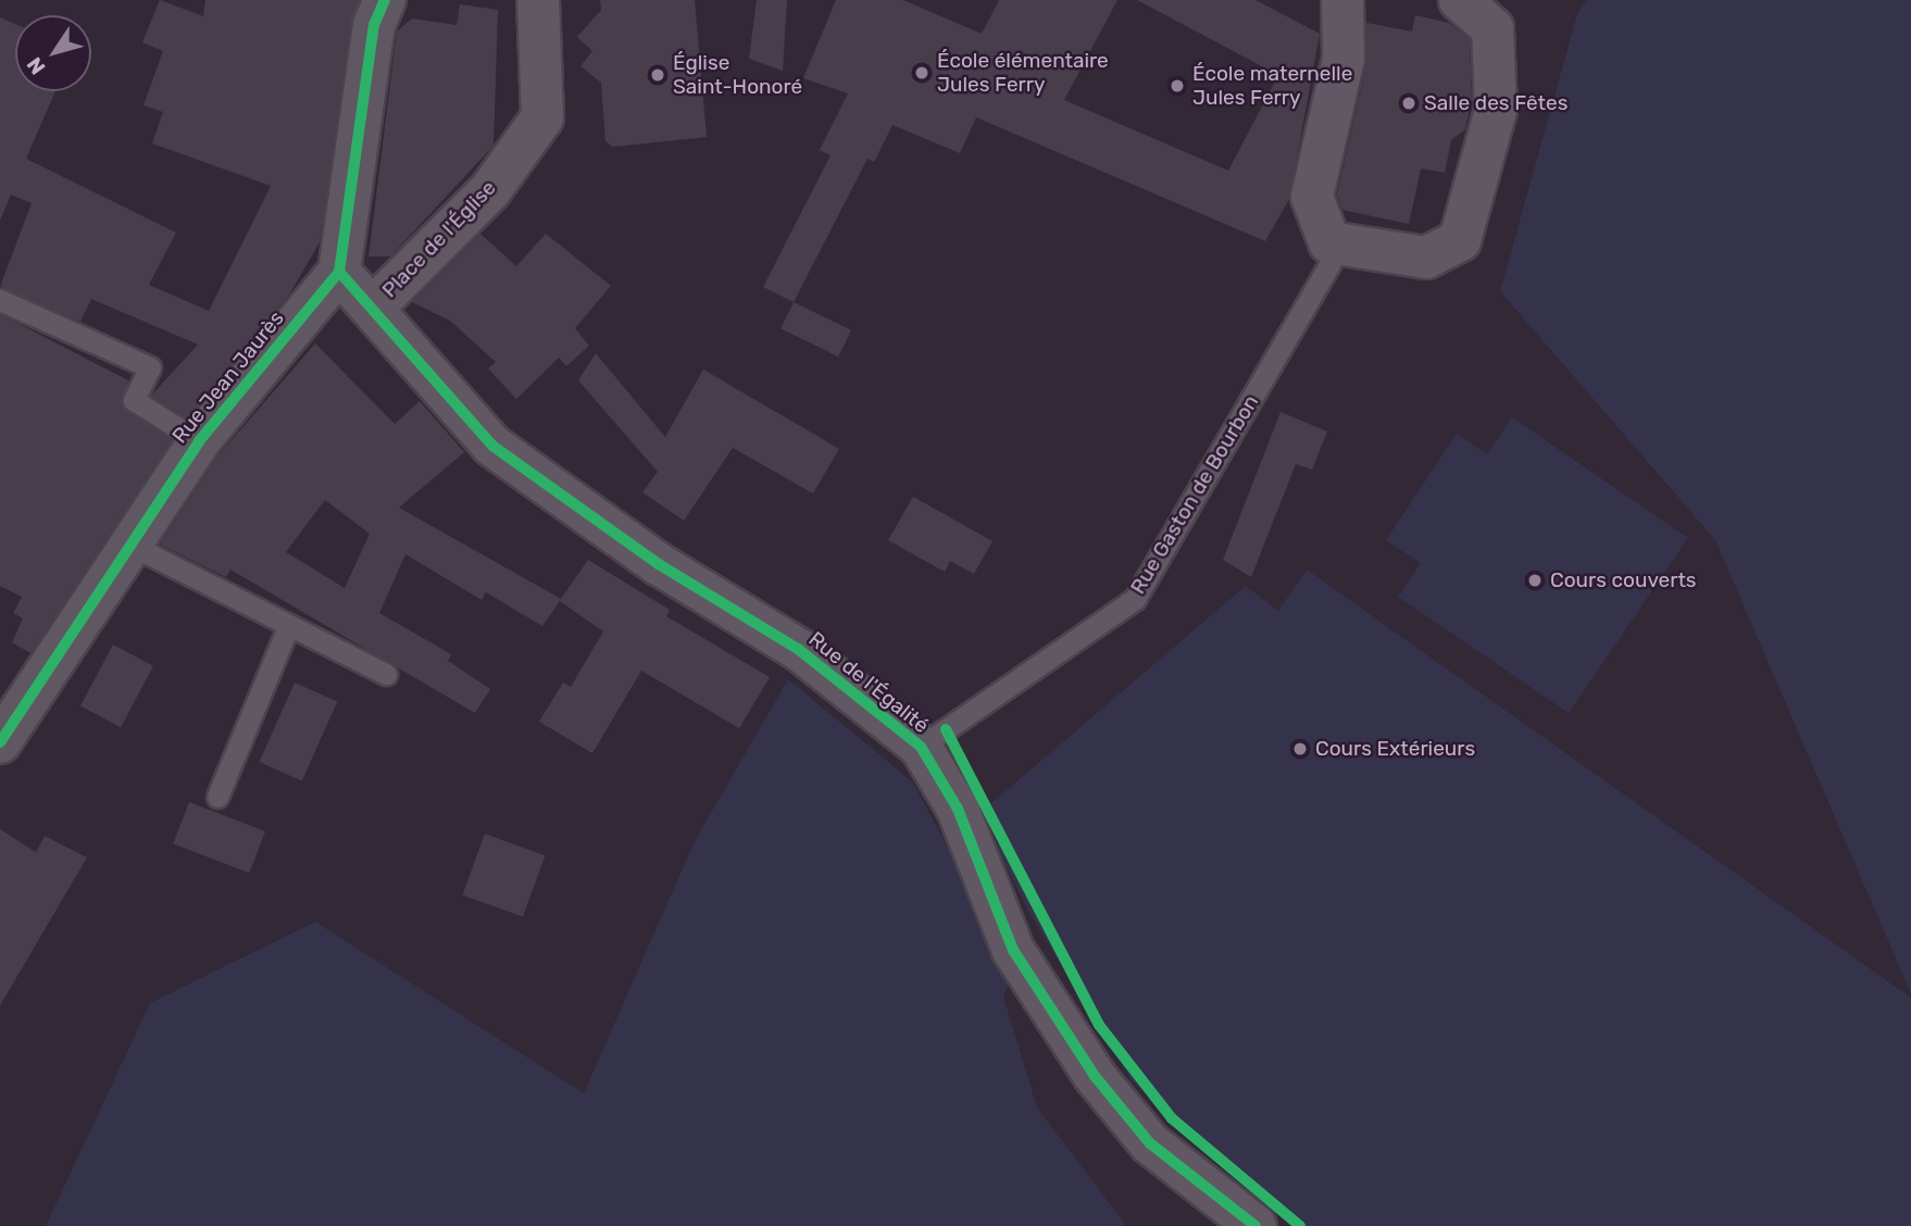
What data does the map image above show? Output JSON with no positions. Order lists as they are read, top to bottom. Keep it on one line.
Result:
{"streets":{"street":["Place de l'Église","Rue Jean Jaurès","Rue de l'Égalité"],"lane":["Rue Gaston de Bourbon"]},"crossings":[["Place de l'Église","Rue de l'Égalité"],["Rue Jean Jaurès","Rue de l'Égalité"],["Rue Gaston de Bourbon","Rue de l'Égalité"]],"places":["École élémentaire Jules Ferry","Église Saint-Honoré","École maternelle Jules Ferry","Salle des Fêtes","Cours couverts","Cours Extérieurs"],"north":"bottom left"}
